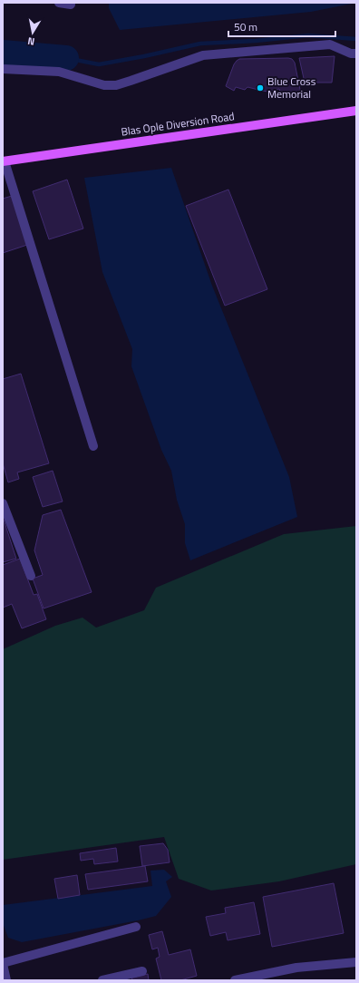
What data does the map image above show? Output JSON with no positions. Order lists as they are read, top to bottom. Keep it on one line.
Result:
{"streets":{"main road":["Blas Ople Diversion Road"]},"places":["Blue Cross Memorial"],"scale_bar":"50 m","north":"bottom"}
